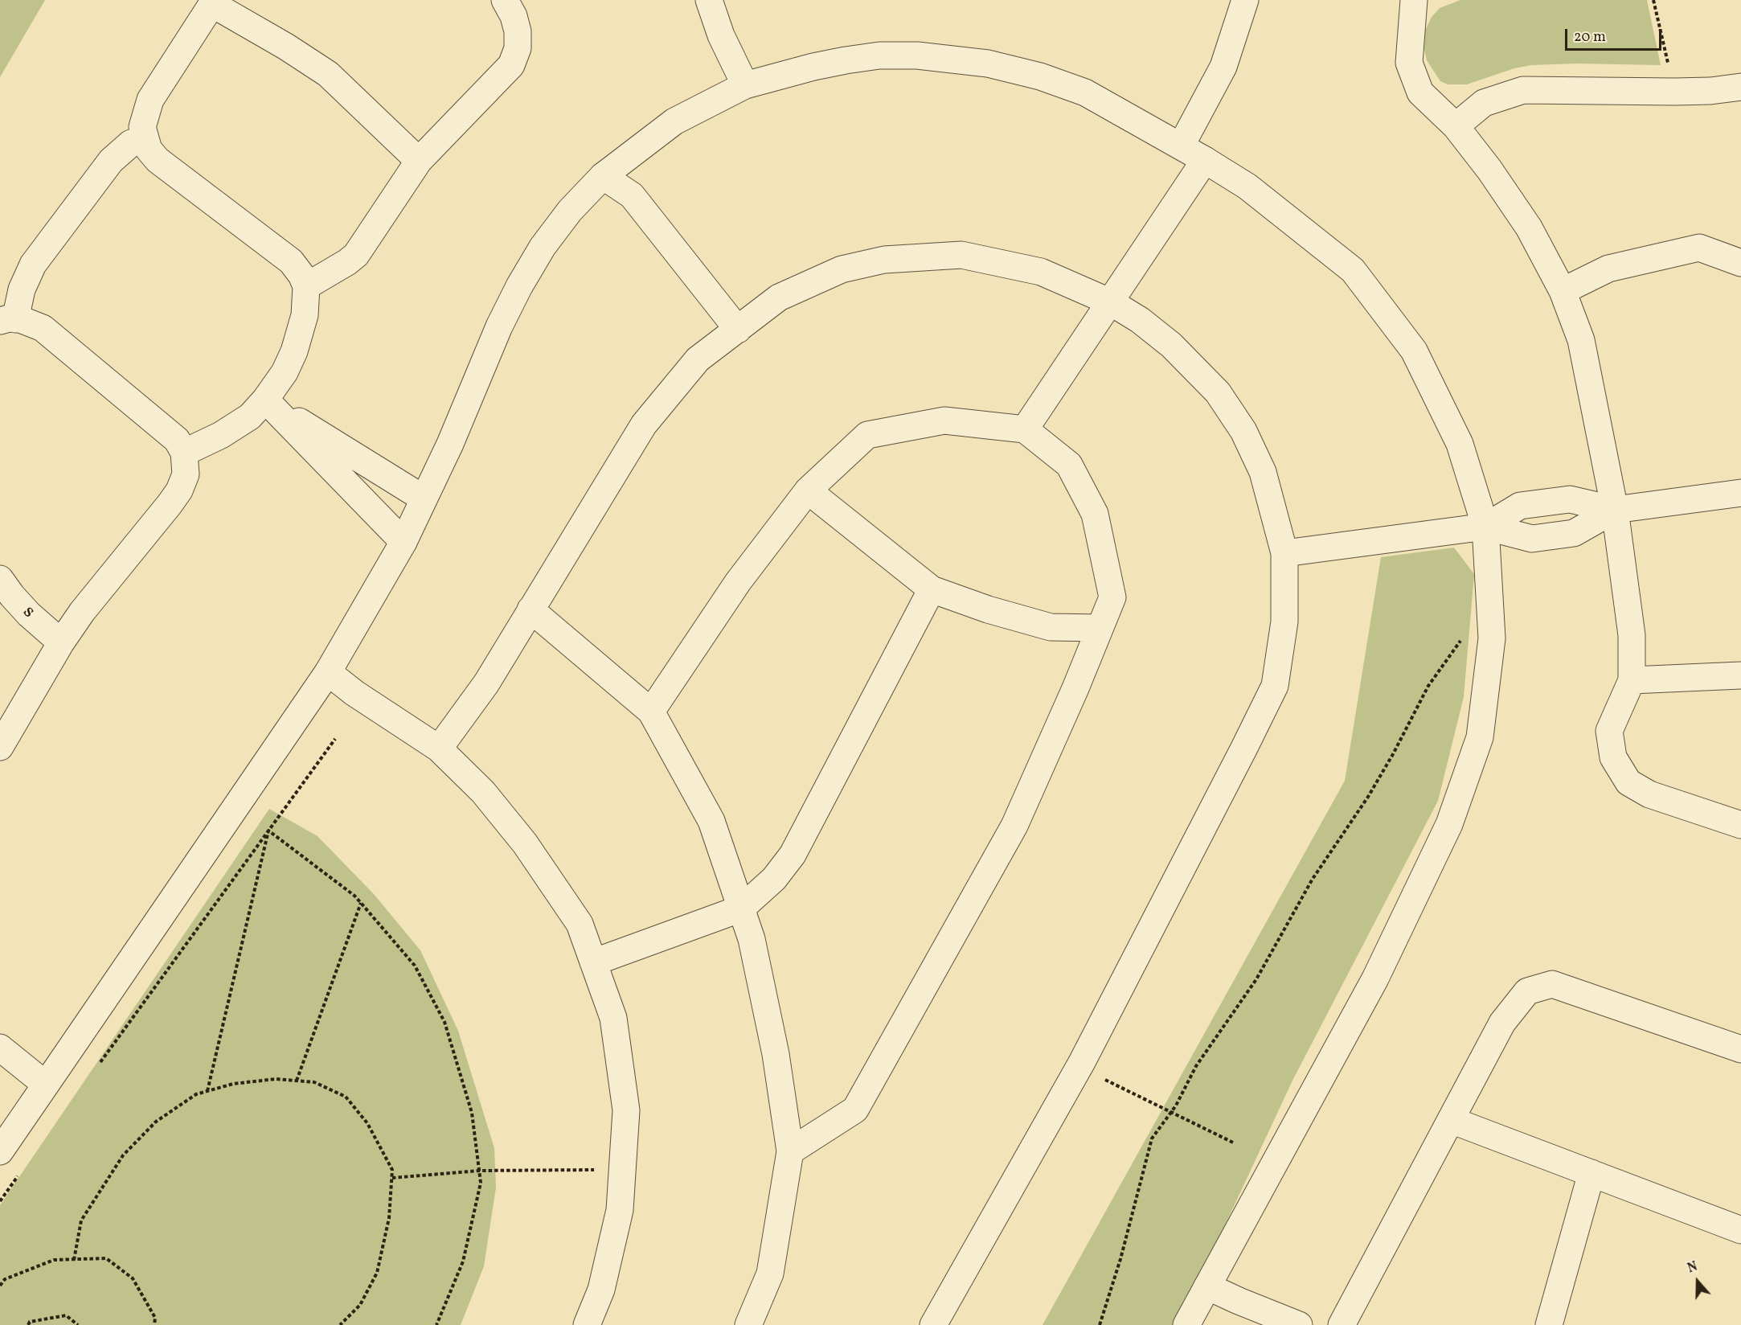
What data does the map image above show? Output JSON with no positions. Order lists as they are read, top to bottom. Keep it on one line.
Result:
{"streets":{"street":["s"]},"scale_bar":"20 m","north":"top"}
